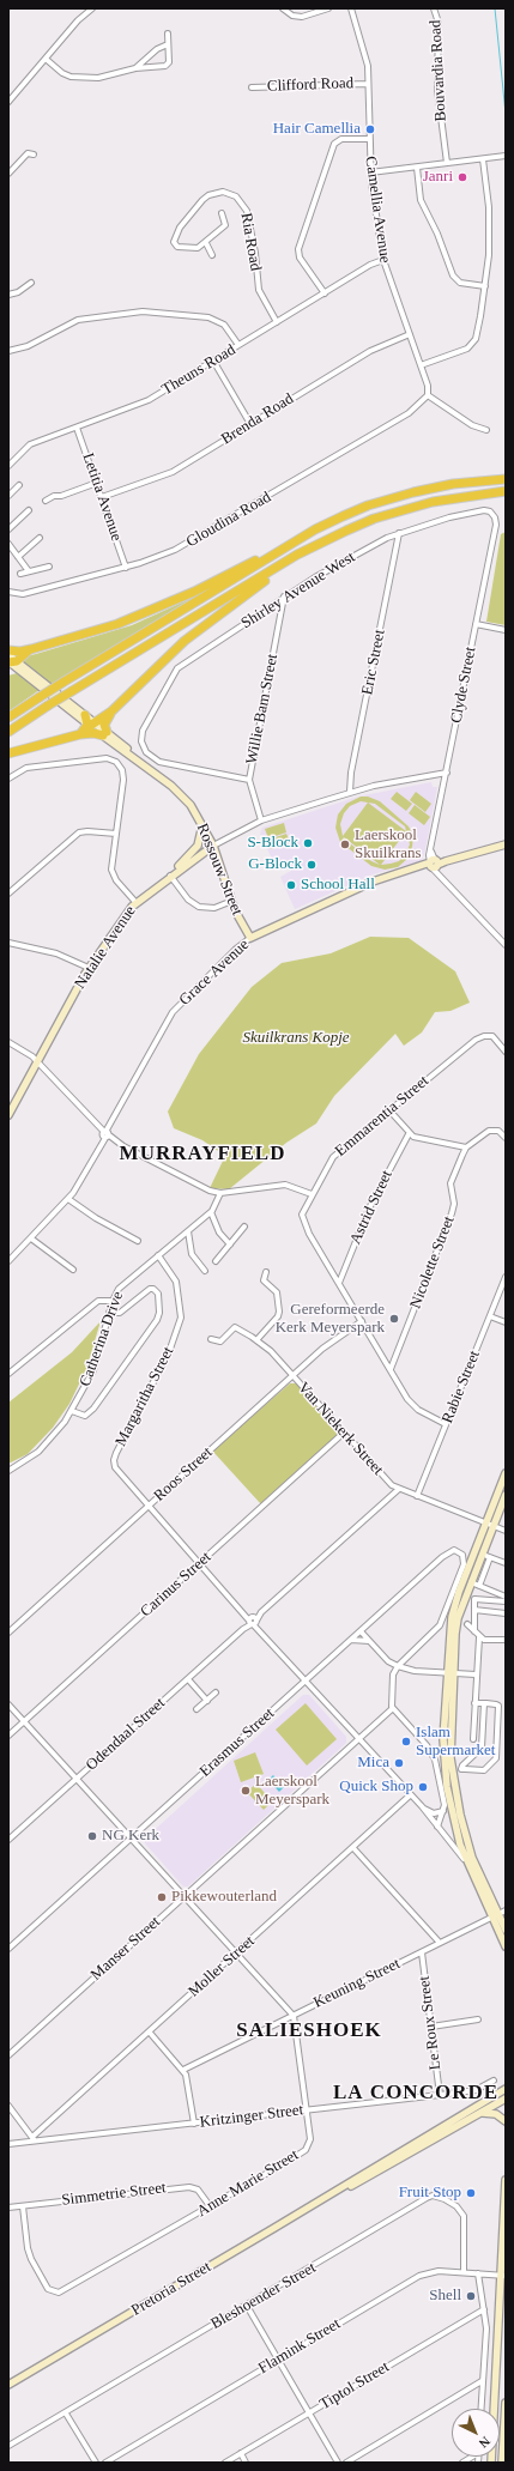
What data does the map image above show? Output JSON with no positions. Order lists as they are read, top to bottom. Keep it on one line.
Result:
{"streets":{"main road":["Rossouw Street","Natalie Avenue","Grace Avenue","Pretoria Street"],"street":["Bouvardia Road","Clifford Road","Camellia Avenue","Ria Road","Theuns Road","Brenda Road","Letitia Avenue","Gloudina Road","Shirley Avenue West","Eric Street","Clyde Street","Willie Bam Street","Emmarentia Street","Astrid Street","Nicolette Street","Catherina Drive","Rabie Street","Margaritha Street","Van Niekerk Street","Roos Street","Carinus Street","Odendaal Street","Erasmus Street","Manser Street","Moller Street","Keuning Street","Le Roux Street","Kritzinger Street","Anne Marie Street","Simmetrie Street","Bleshoender Street","Flamink Street","Tiptol Street"]},"crossings":[["Clifford Road","Camellia Avenue"],["Camellia Avenue","Theuns Road"],["Camellia Avenue","Brenda Road"],["Camellia Avenue","Gloudina Road"],["Ria Road","Theuns Road"],["Theuns Road","Letitia Avenue"],["Brenda Road","Letitia Avenue"],["Letitia Avenue","Gloudina Road"],["Shirley Avenue West","Eric Street"],["Shirley Avenue West","Clyde Street"],["Shirley Avenue West","Willie Bam Street"],["Eric Street","Natalie Avenue"],["Clyde Street","Natalie Avenue"],["Clyde Street","Grace Avenue"],["Willie Bam Street","Natalie Avenue"],["Rossouw Street","Natalie Avenue"],["Rossouw Street","Grace Avenue"],["Emmarentia Street","Astrid Street"],["Emmarentia Street","Nicolette Street"],["Emmarentia Street","Rabie Street"],["Emmarentia Street","Roos Street"],["Catherina Drive","Margaritha Street"],["Rabie Street","Van Niekerk Street"],["Margaritha Street","Roos Street"],["Margaritha Street","Carinus Street"],["Margaritha Street","Odendaal Street"],["Margaritha Street","Erasmus Street"],["Margaritha Street","Manser Street"],["Margaritha Street","Moller Street"],["Van Niekerk Street","Roos Street"],["Van Niekerk Street","Carinus Street"],["Van Niekerk Street","Odendaal Street"],["Moller Street","Kritzinger Street"],["Keuning Street","Le Roux Street"],["Keuning Street","Anne Marie Street"],["Le Roux Street","Kritzinger Street"],["Kritzinger Street","Anne Marie Street"],["Anne Marie Street","Simmetrie Street"],["Bleshoender Street","Flamink Street"]],"districts":["MURRAYFIELD","SALIESHOEK","LA CONCORDE"],"parks":["Skuilkrans Kopje"],"places":["Hair Camellia","Janri","S-Block","Laerskool Skuilkrans","G-Block","School Hall","Gereformeerde Kerk Meyerspark","Islam Supermarket","Mica","Quick Shop","Laerskool Meyerspark","NG Kerk","Pikkewouterland","Fruit Stop","Shell"],"north":"bottom right"}
